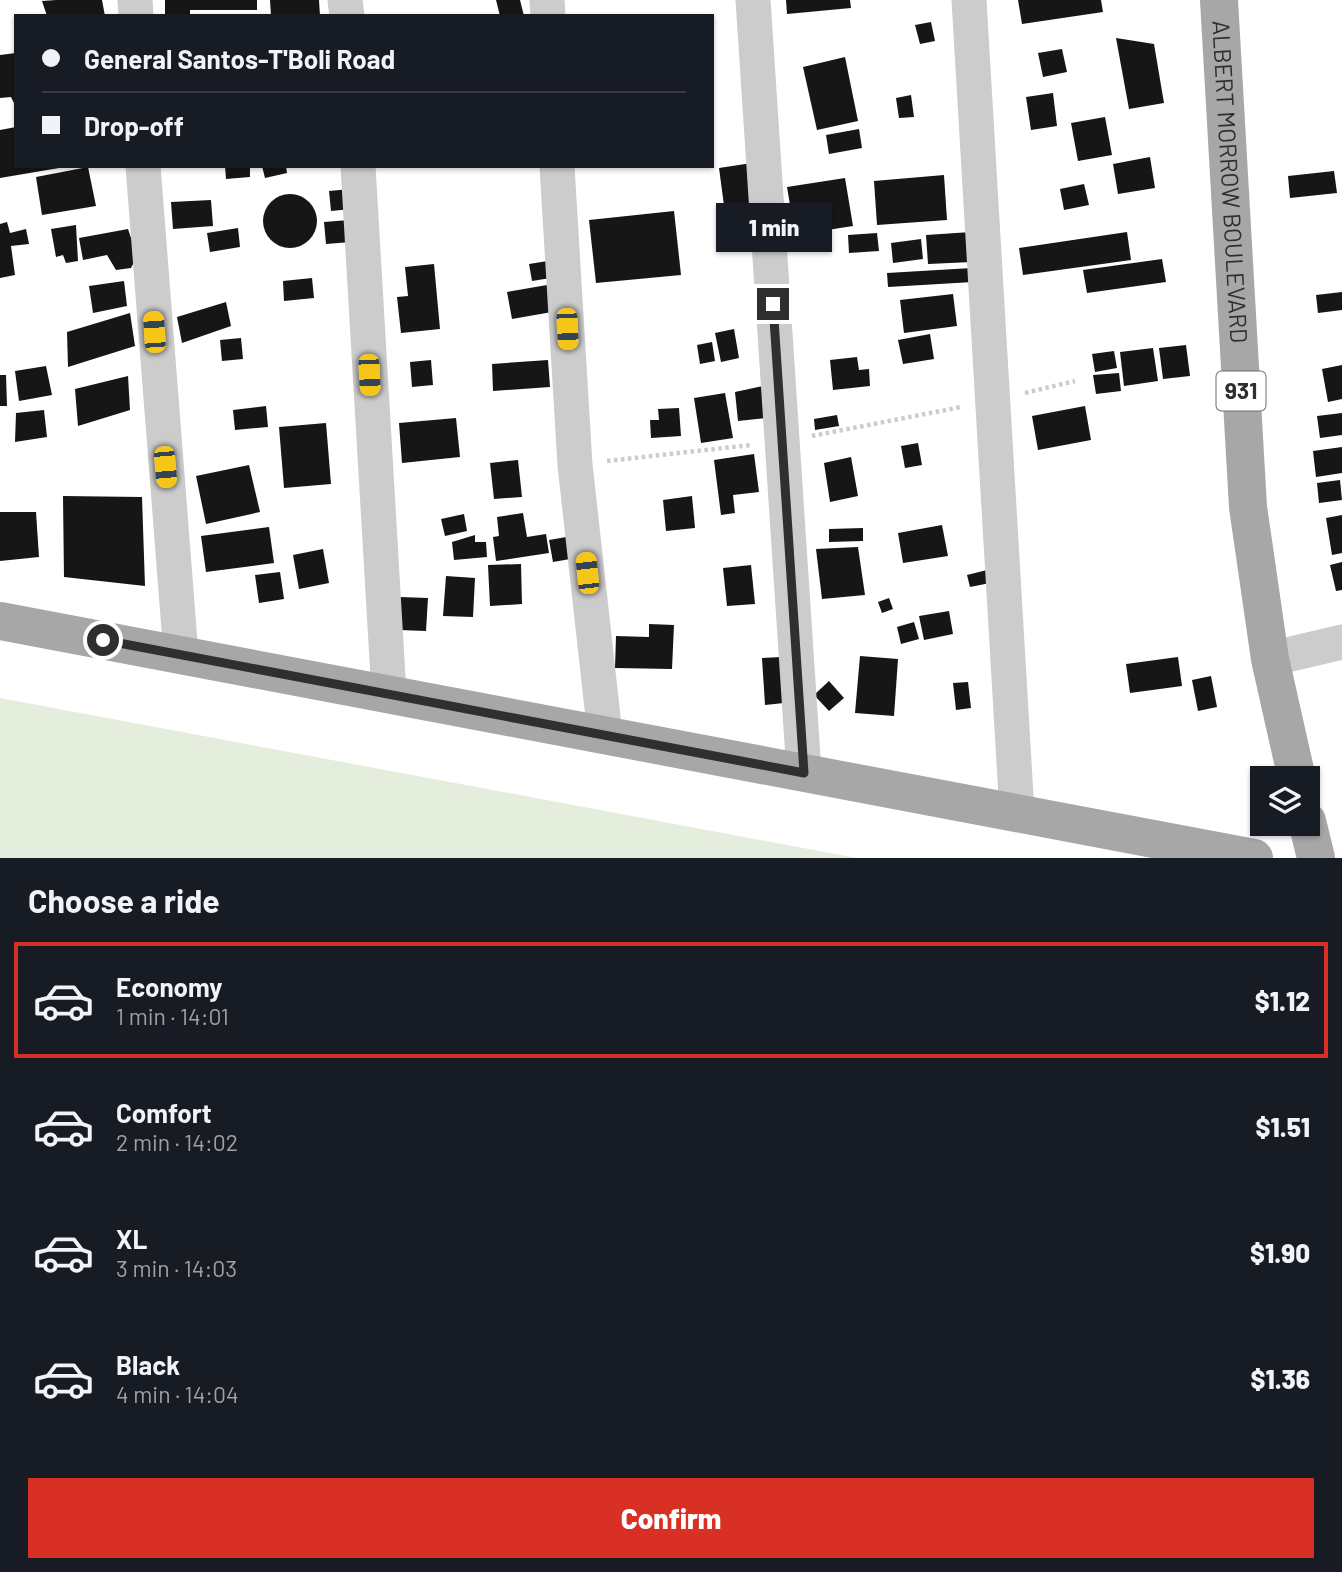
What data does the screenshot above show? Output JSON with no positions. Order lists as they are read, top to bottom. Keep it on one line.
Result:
{"streets":{"main road":["ALBERT MORROW BOULEVARD","931"]},"page":{"banner":["General Santos-T'Boli Road","Drop-off"],"bubble":"1 min","heading":"Choose a ride","list":[{"name":"Economy","note":"1 min · 14:01","value":"$1.12"},{"name":"Comfort","note":"2 min · 14:02","value":"$1.51"},{"name":"XL","note":"3 min · 14:03","value":"$1.90"},{"name":"Black","note":"4 min · 14:04","value":"$1.36"}],"buttons":"Confirm"}}
